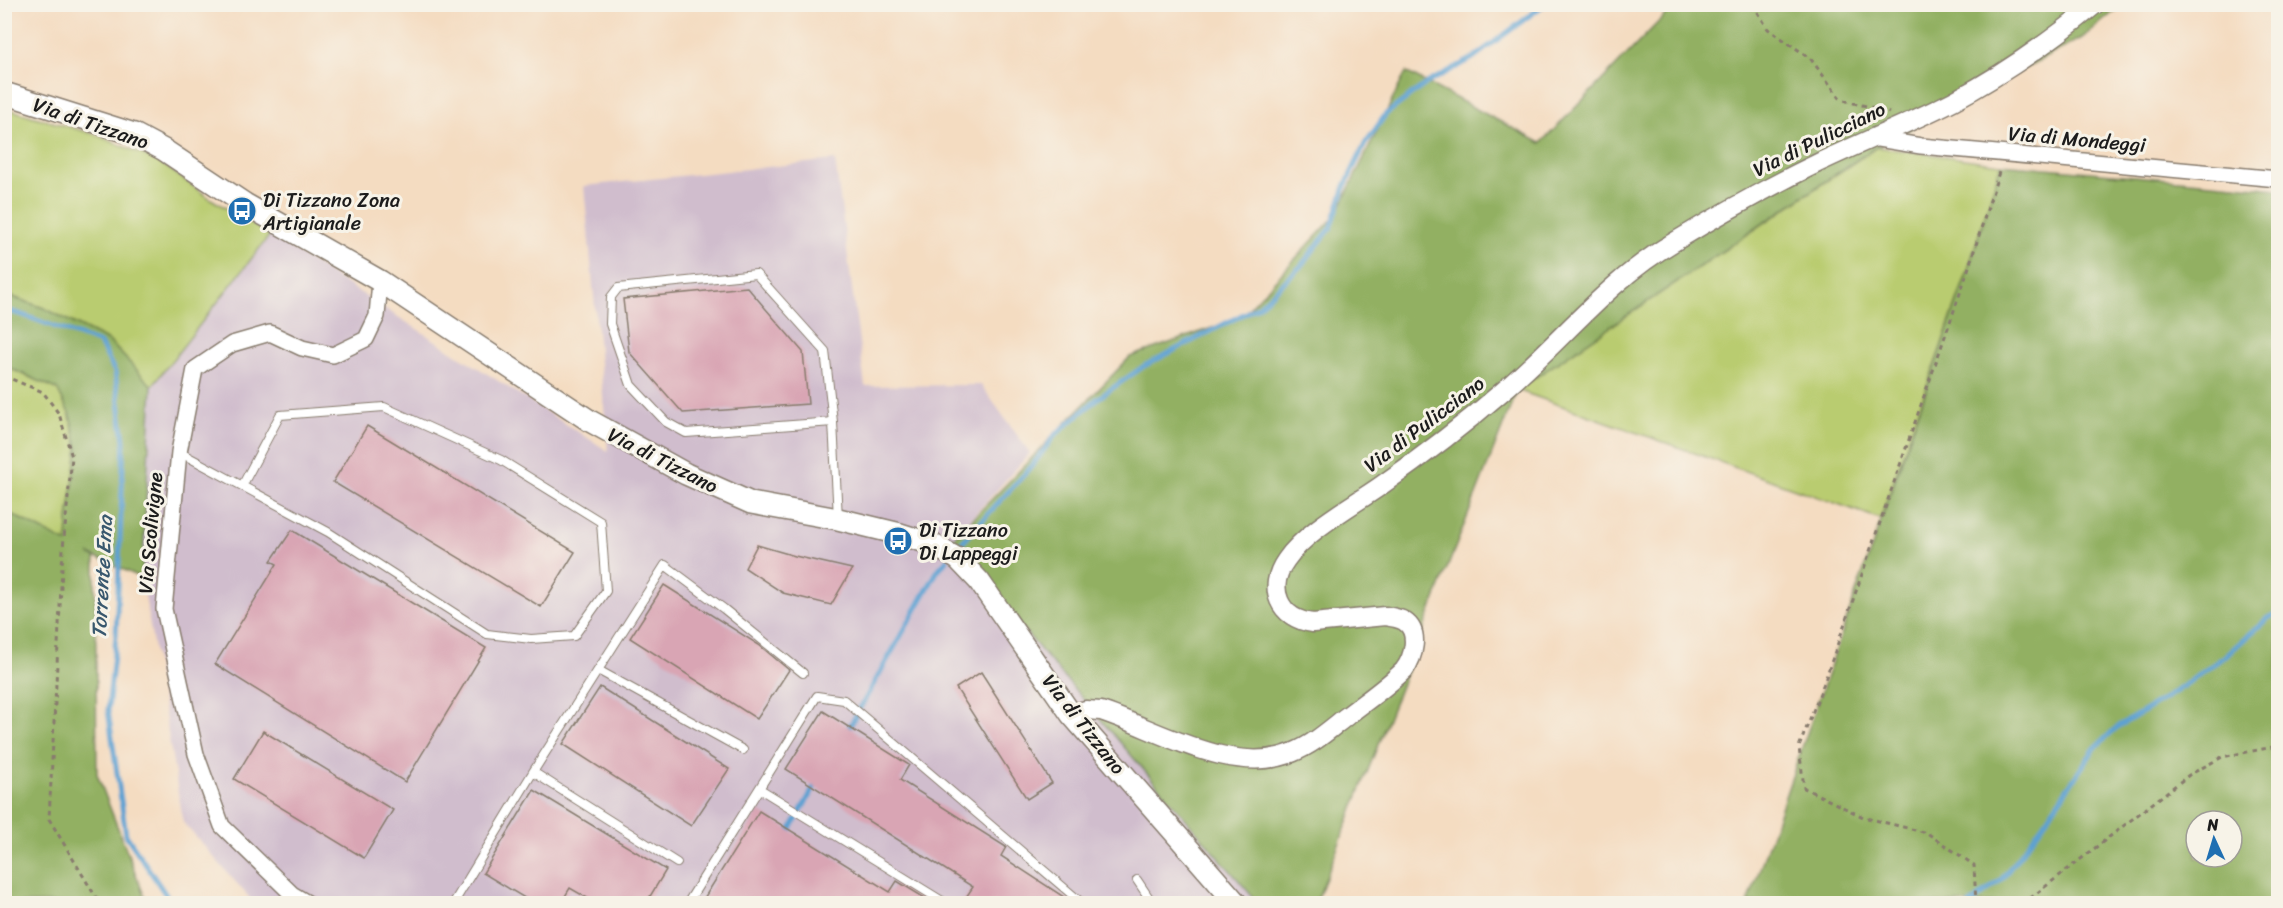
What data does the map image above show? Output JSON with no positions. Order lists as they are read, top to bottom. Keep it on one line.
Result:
{"streets":{"main road":["Via di Tizzano"],"street":["Via di Pulicciano","Via di Mondeggi","Via Scolivigne"]},"crossings":[["Via di Tizzano","Via di Pulicciano"],["Via di Tizzano","Via Scolivigne"],["Via di Pulicciano","Via di Mondeggi"]],"water":["Torrente Ema"],"places":{"bus stop":["Di Tizzano Zona Artigianale","Di Tizzano Di Lappeggi"]},"north":"top"}
